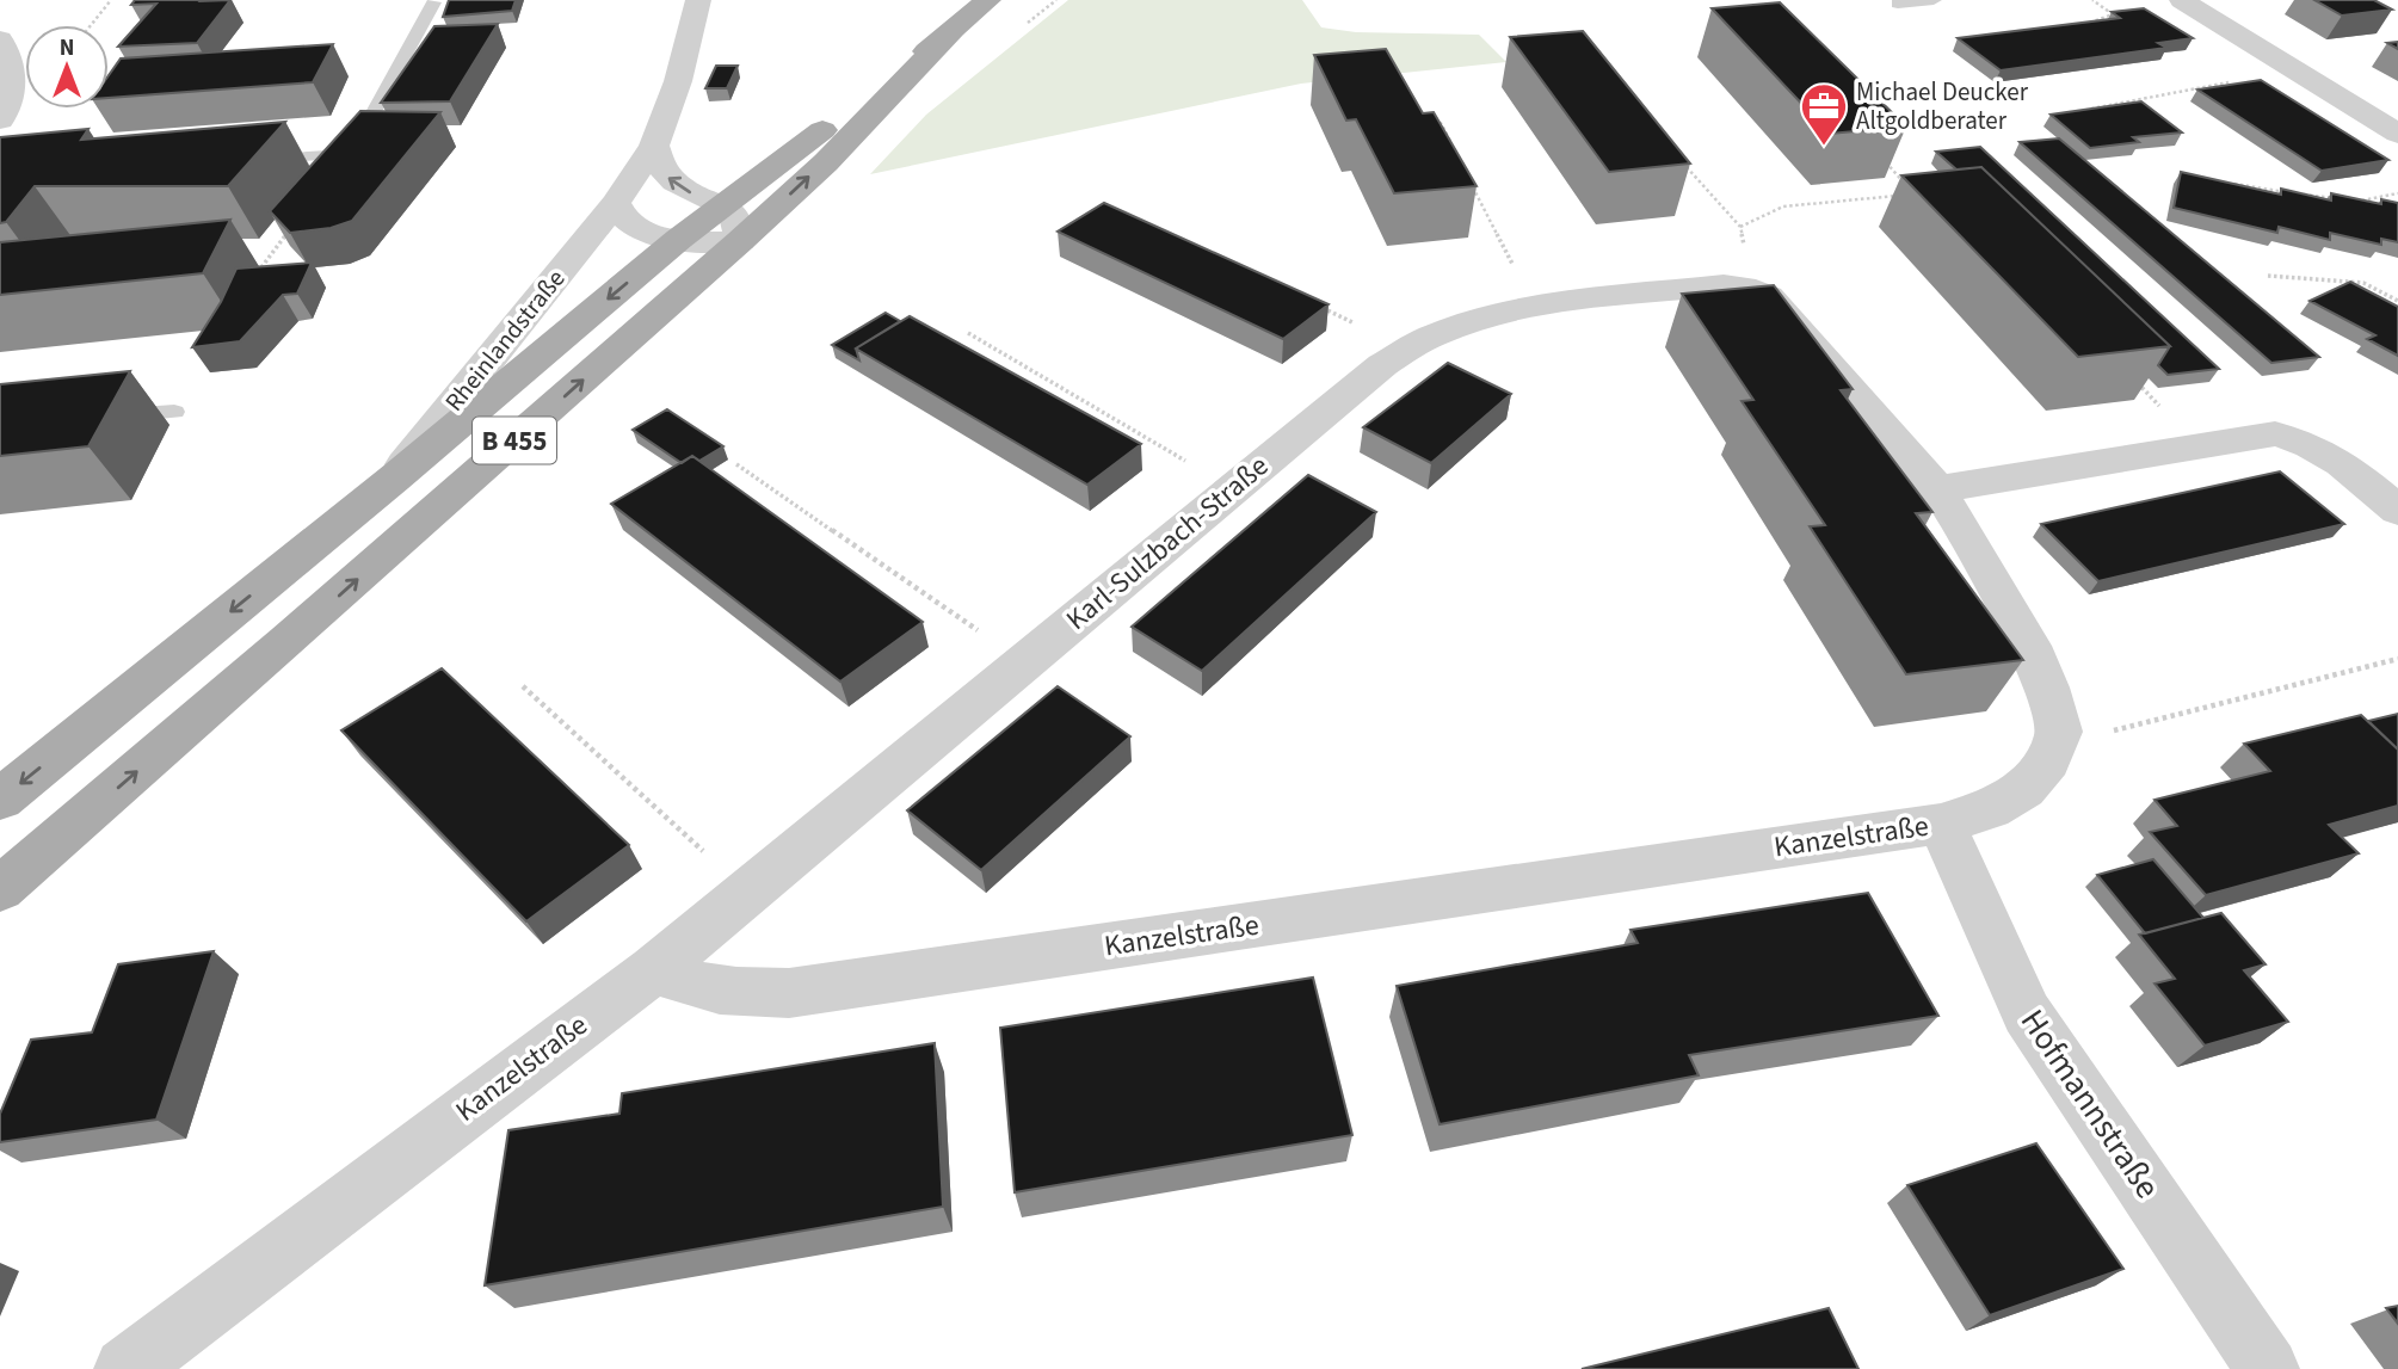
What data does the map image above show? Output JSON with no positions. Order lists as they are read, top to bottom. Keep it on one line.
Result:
{"streets":{"main road":["B 455"],"street":["Rheinlandstraße","Karl-Sulzbach-Straße","Kanzelstraße","Hofmannstraße"]},"crossings":[["Rheinlandstraße","B 455"],["Karl-Sulzbach-Straße","Kanzelstraße"],["Kanzelstraße","Hofmannstraße"]],"places":{"office":["Michael Deucker Altgoldberater"]},"north":"top"}
